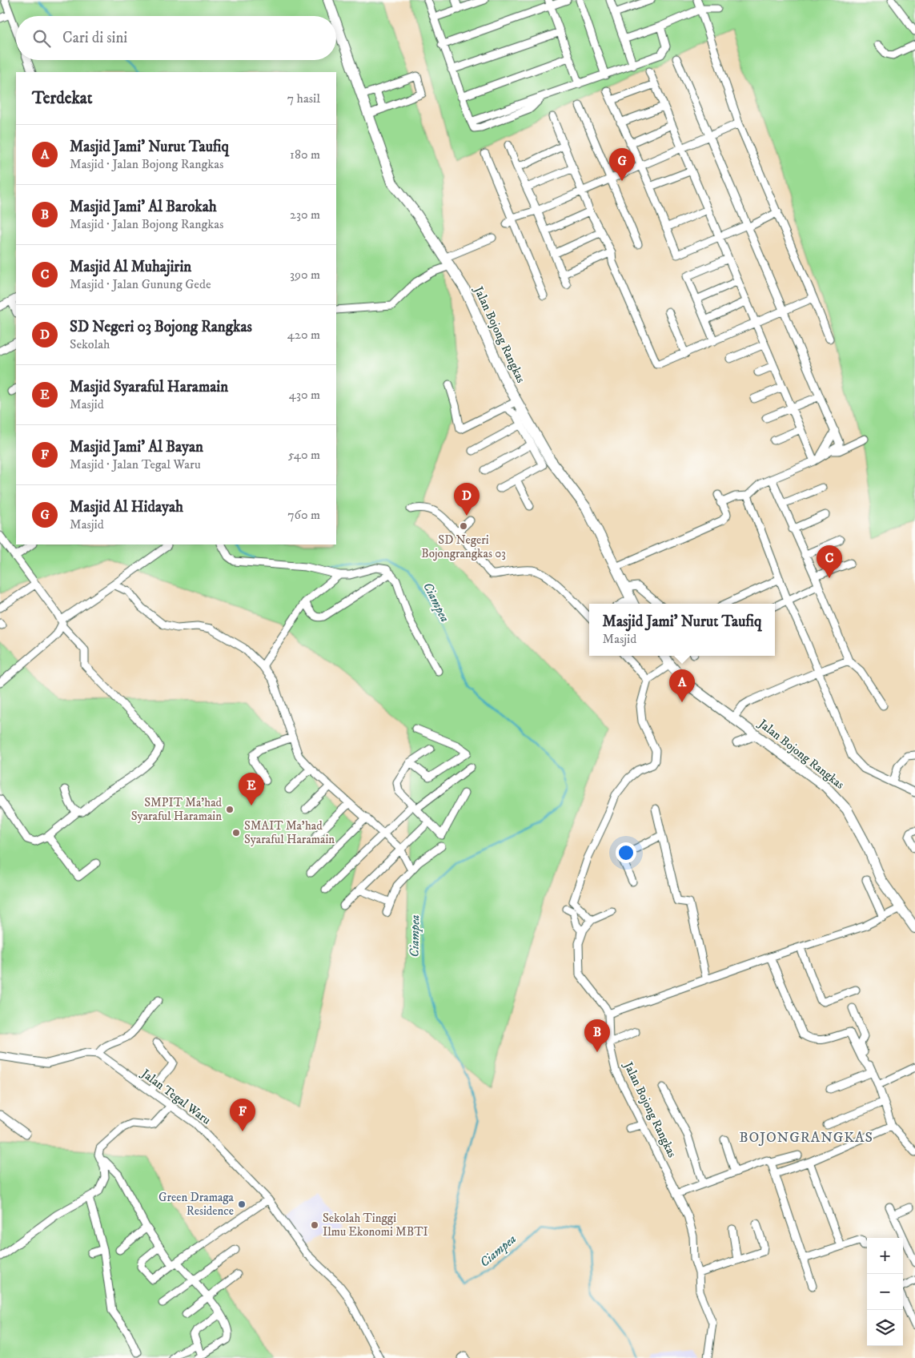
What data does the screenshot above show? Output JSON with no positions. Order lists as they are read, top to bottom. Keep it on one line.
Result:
{"streets":{"main road":["Jalan Bojong Rangkas"],"street":["Jalan Tegal Waru"]},"districts":["BOJONGRANGKAS"],"water":["Ciampea"],"places":["SD Negeri Bojongrangkas 03","SMPIT Ma'had Syaraful Haramain","SMAIT Ma'had Syaraful Haramain","Green Dramaga Residence","Sekolah Tinggi Ilmu Ekonomi MBTI"],"page":{"search":"Cari di sini","heading":["Terdekat","7 hasil"],"list":[{"mark":"A","name":"Masjid Jami' Nurut Taufiq","note":"Masjid · Jalan Bojong Rangkas","value":"180 m"},{"mark":"B","name":"Masjid Jami' Al Barokah","note":"Masjid · Jalan Bojong Rangkas","value":"230 m"},{"mark":"C","name":"Masjid Al Muhajirin","note":"Masjid · Jalan Gunung Gede","value":"390 m"},{"mark":"D","name":"SD Negeri 03 Bojong Rangkas","note":"Sekolah","value":"420 m"},{"mark":"E","name":"Masjid Syaraful Haramain","note":"Masjid","value":"430 m"},{"mark":"F","name":"Masjid Jami' Al Bayan","note":"Masjid · Jalan Tegal Waru","value":"540 m"},{"mark":"G","name":"Masjid Al Hidayah","note":"Masjid","value":"760 m"}],"pins":["G","D","C","A","E","B","F"],"popup":["Masjid Jami' Nurut Taufiq","Masjid"],"map_buttons":["+","−"]}}
